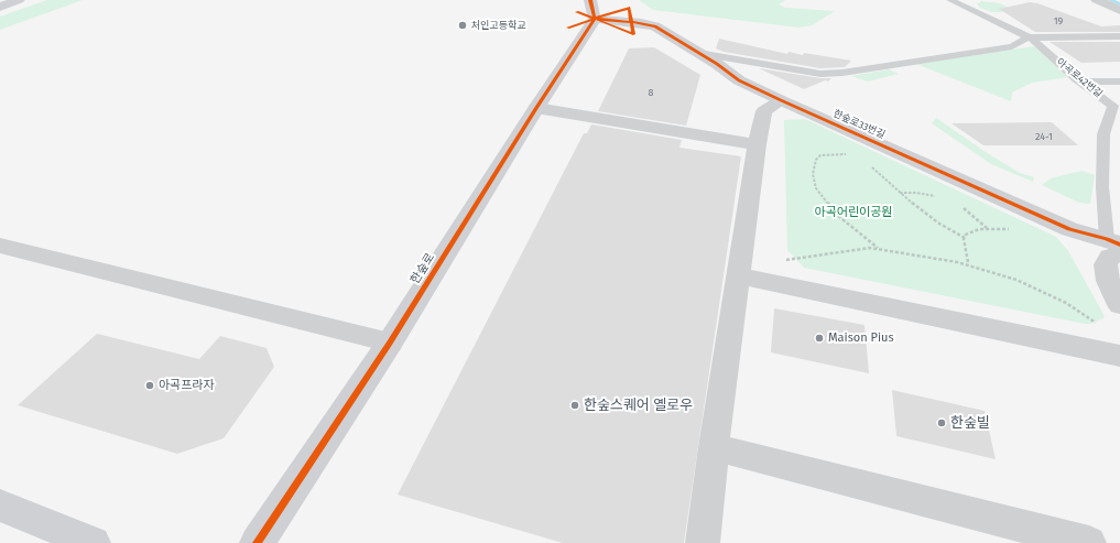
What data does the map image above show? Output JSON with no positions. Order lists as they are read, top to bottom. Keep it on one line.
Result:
{"streets":{"street":["한숲로33번길","한숲로"],"lane":["아곡로42번길"]},"crossings":[["아곡로42번길","한숲로33번길"],["한숲로33번길","한숲로"]],"parks":["아곡어린이공원"],"places":["처인고등학교","Maison Pius","아곡프라자","한숲스퀘어 옐로우","한숲빌"],"house_numbers":["19","8","24-1"]}
